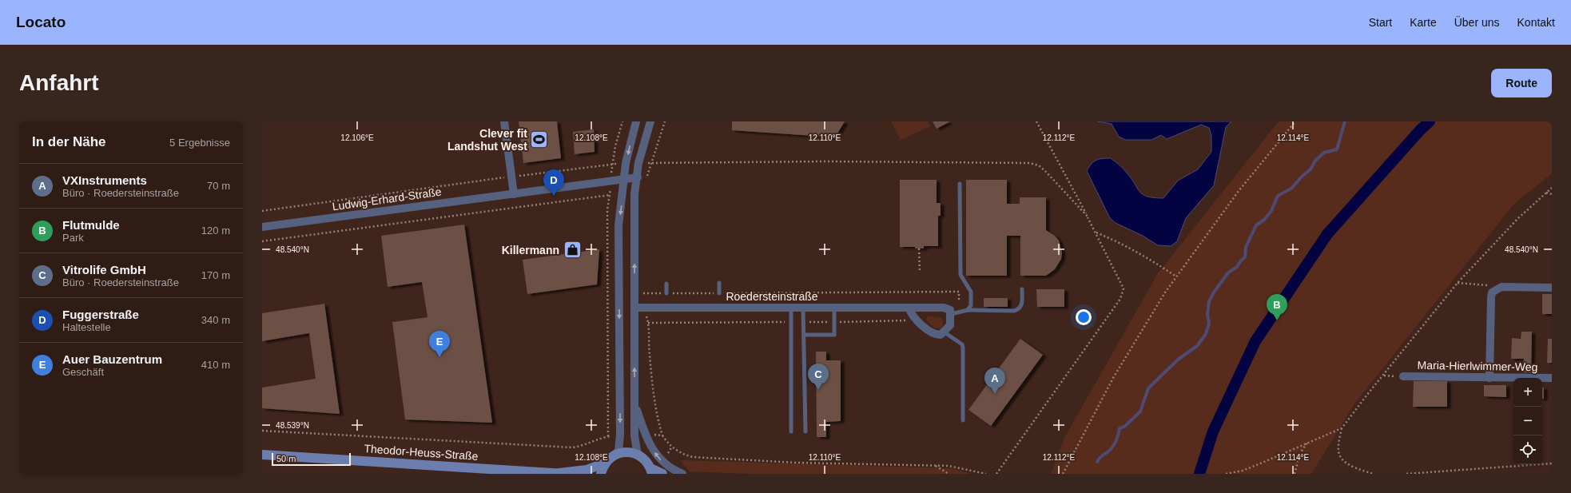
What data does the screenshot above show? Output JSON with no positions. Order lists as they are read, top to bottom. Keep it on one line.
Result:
{"streets":{"main road":["Theodor-Heuss-Straße"],"street":["Ludwig-Erhard-Straße","Roedersteinstraße","Maria-Hierlwimmer-Weg"]},"places":{"sports":["Clever fit Landshut West"],"shop":["Killermann"]},"scale_bar":"50 m","page":{"header":"Locato","nav":["Start","Karte","Über uns","Kontakt"],"buttons":"Route","title":"Anfahrt","heading":["In der Nähe","5 Ergebnisse"],"list":[{"mark":"A","name":"VXInstruments","note":"Büro · Roedersteinstraße","value":"70 m"},{"mark":"B","name":"Flutmulde","note":"Park","value":"120 m"},{"mark":"C","name":"Vitrolife GmbH","note":"Büro · Roedersteinstraße","value":"170 m"},{"mark":"D","name":"Fuggerstraße","note":"Haltestelle","value":"340 m"},{"mark":"E","name":"Auer Bauzentrum","note":"Geschäft","value":"410 m"}],"pins":["D","B","E","C","A"],"map_buttons":["+","−"],"scale":"50 m"},"coordinates":["12.106°E","12.108°E","12.110°E","12.112°E","12.114°E","48.540°N","48.539°N"]}
